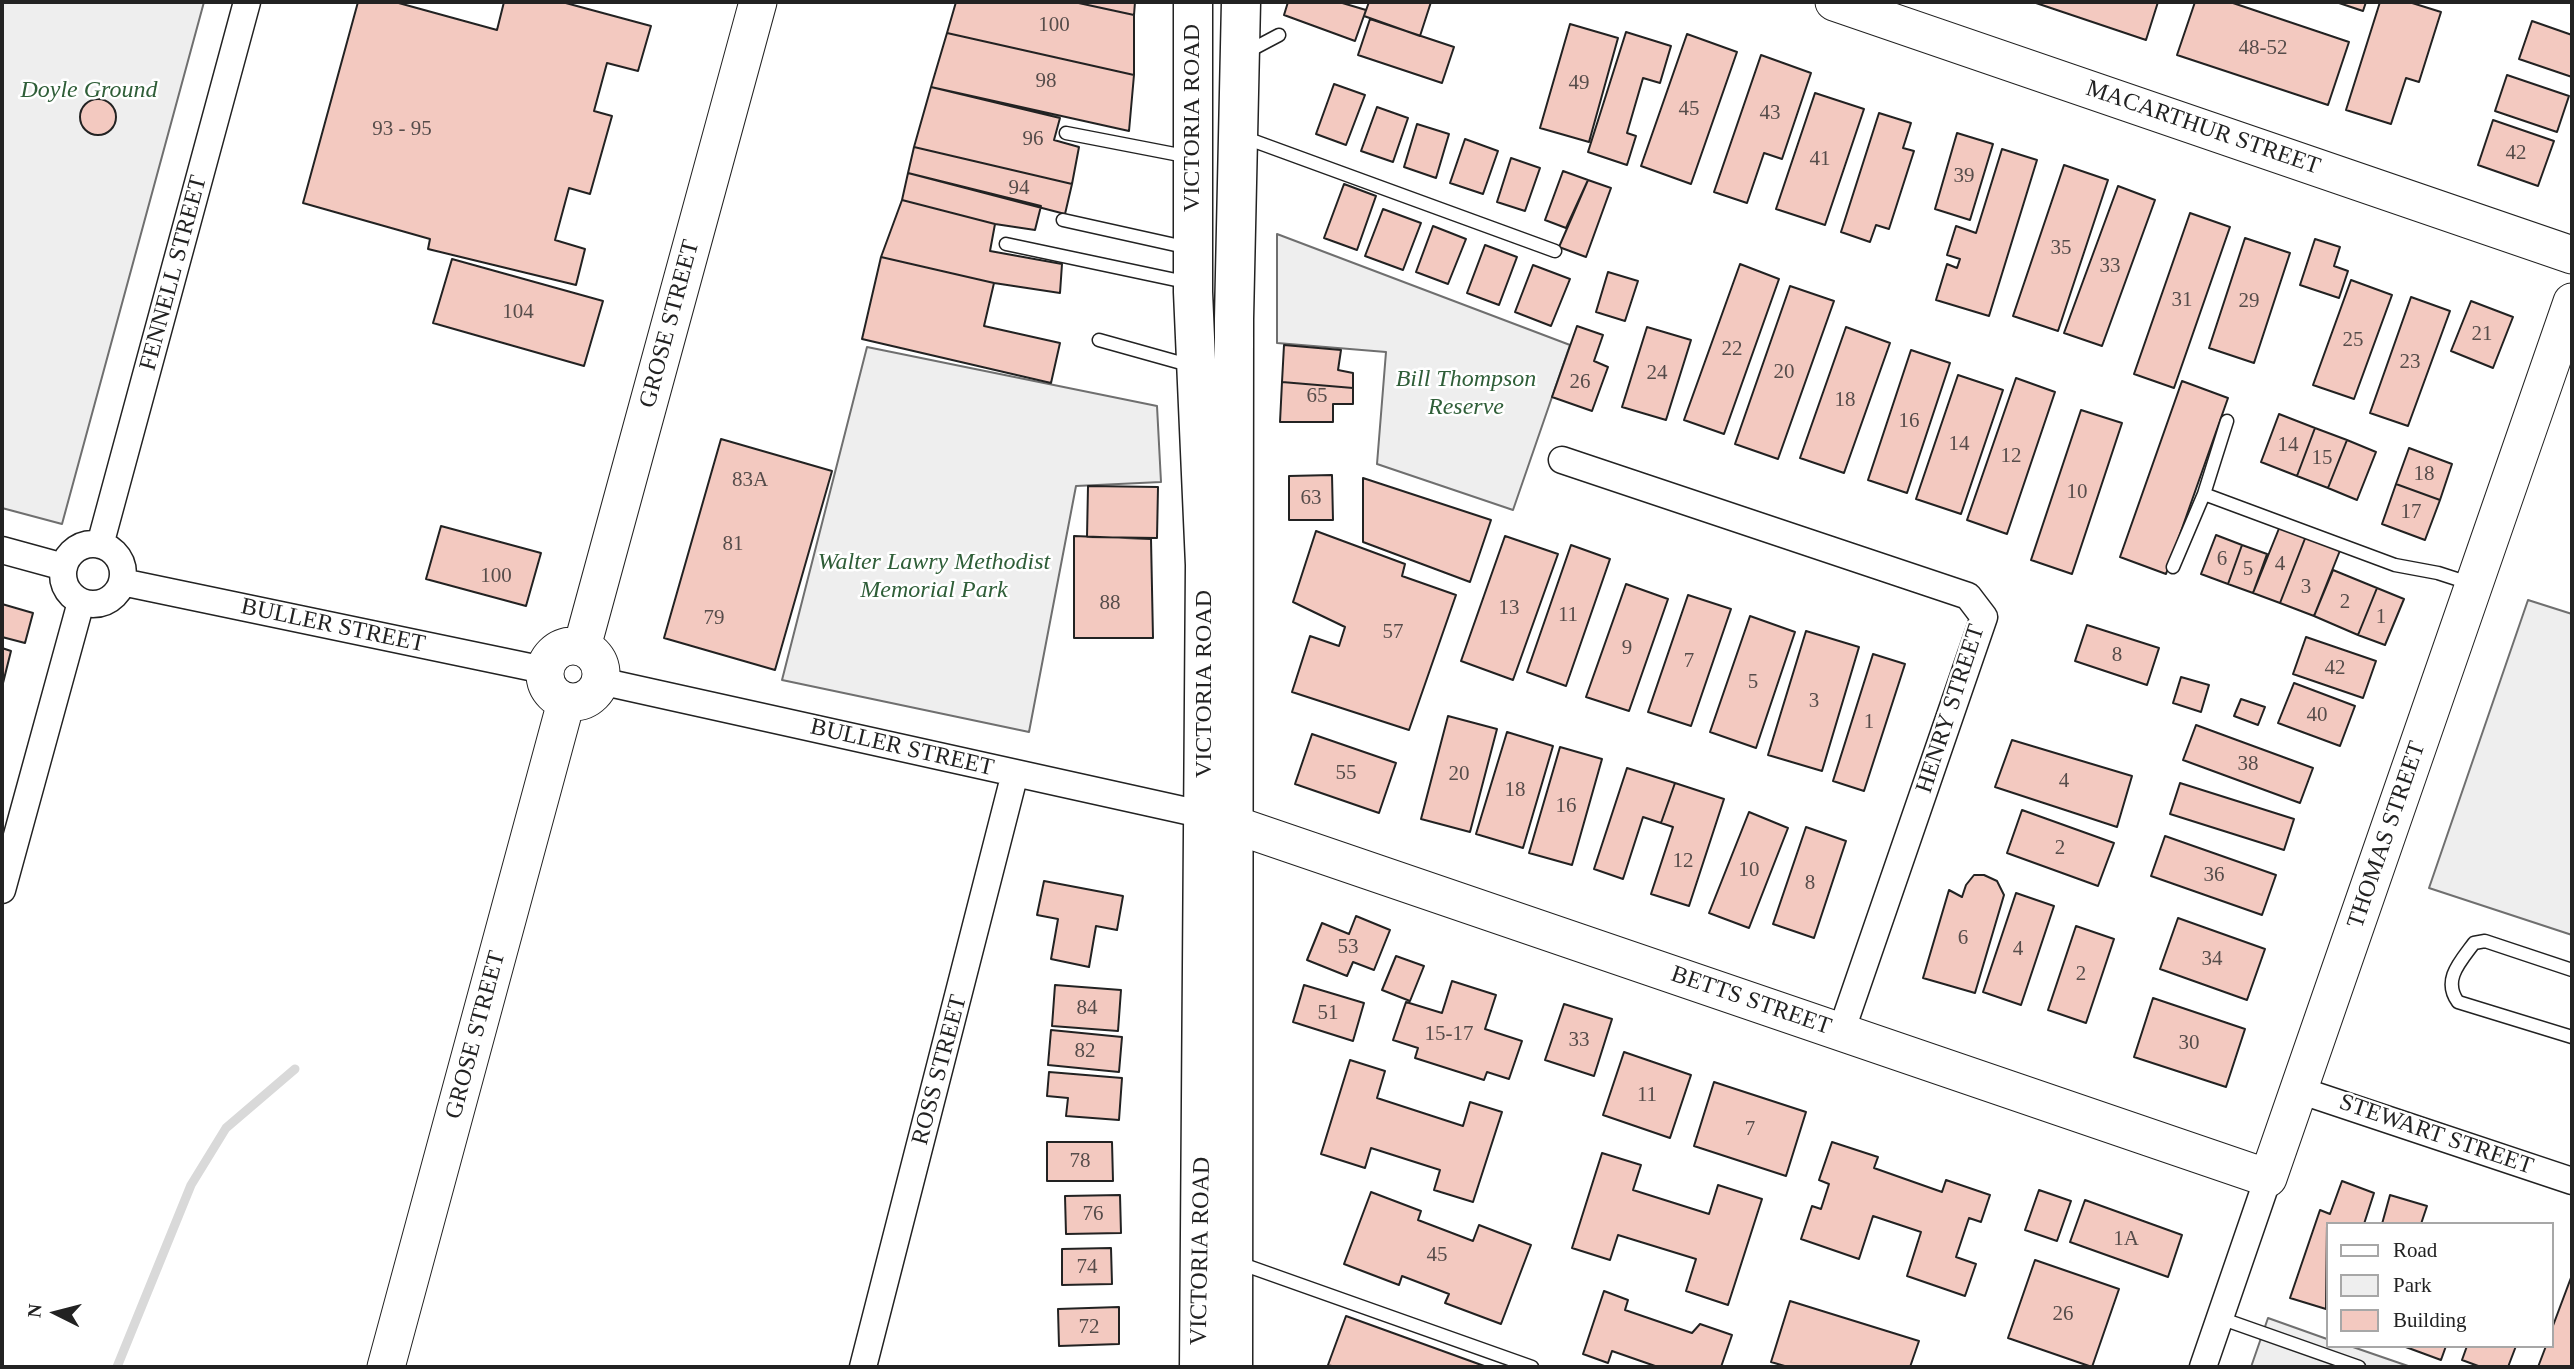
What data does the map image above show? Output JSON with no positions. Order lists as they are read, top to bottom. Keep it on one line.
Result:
{"streets":{"main road":["VICTORIA ROAD"],"street":["MACARTHUR STREET","FENNELL STREET","GROSE STREET","BULLER STREET","HENRY STREET","THOMAS STREET","BETTS STREET","ROSS STREET","STEWART STREET"]},"crossings":[["VICTORIA ROAD","BULLER STREET"],["VICTORIA ROAD","BETTS STREET"],["FENNELL STREET","BULLER STREET"],["GROSE STREET","BULLER STREET"],["BULLER STREET","BETTS STREET"],["BULLER STREET","ROSS STREET"],["HENRY STREET","BETTS STREET"],["THOMAS STREET","BETTS STREET"],["THOMAS STREET","STEWART STREET"]],"parks":["Doyle Ground","Bill Thompson Reserve","Walter Lawry Methodist Memorial Park"],"house_numbers":["100","48-52","98","49","45","43","93 - 95","96","42","41","39","94","35","33","31","29","104","21","25","22","23","20","24","26","65","18","16","14","14","12","15","18","83A","10","63","17","81","6","4","5","100","3","2","88","13","11","1","79","57","9","8","7","42","5","3","40","1","38","55","20","4","18","16","2","12","10","36","8","6","53","4","34","2","84","51","15-17","33","30","82","11","7","78","76","1A","45","74","26","72"],"legend":["Road","Park","Building"],"north":"left"}
